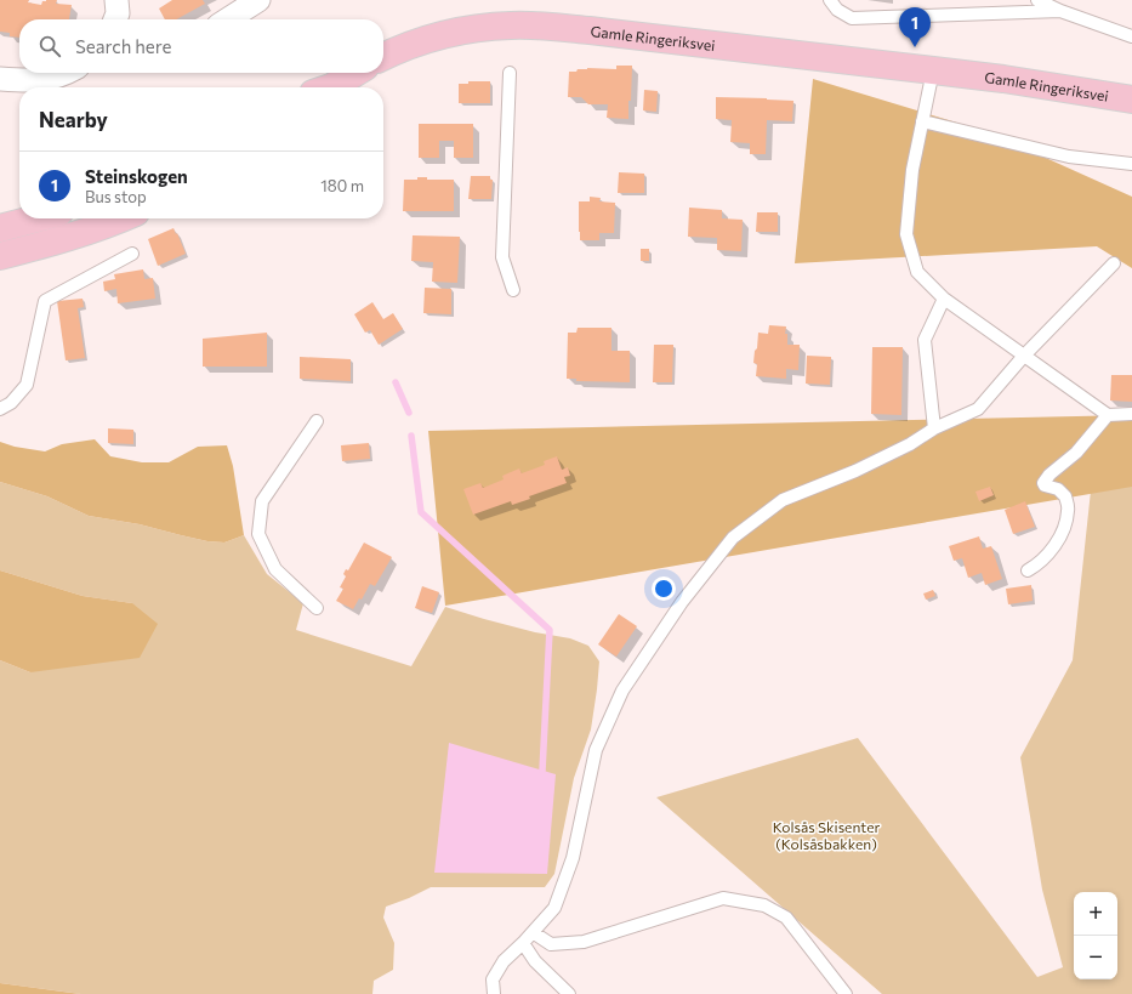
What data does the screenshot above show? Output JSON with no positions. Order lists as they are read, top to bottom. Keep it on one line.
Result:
{"streets":{"main road":["Gamle Ringeriksvei"]},"parks":["Kolsås Skisenter (Kolsåsbakken)"],"page":{"pins":"1","search":"Search here","heading":"Nearby","list":[{"mark":"1","name":"Steinskogen","note":"Bus stop","value":"180 m"}],"map_buttons":["+","−"]}}
